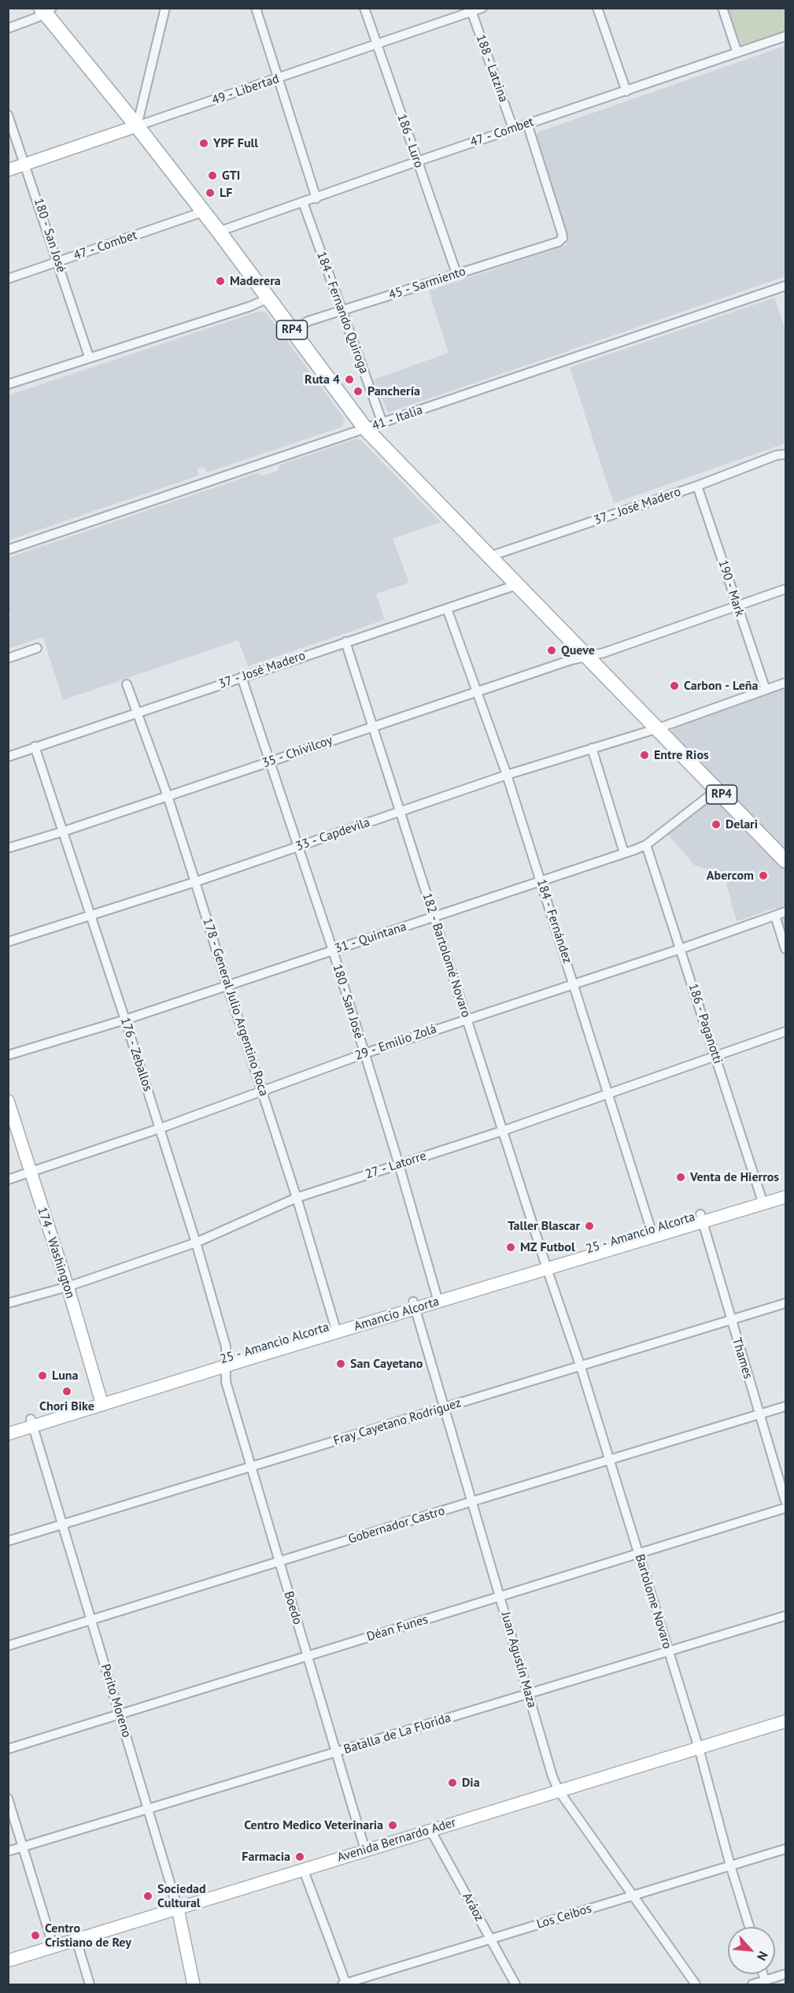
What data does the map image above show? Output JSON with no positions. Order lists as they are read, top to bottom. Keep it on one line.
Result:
{"streets":{"main road":["49 - Libertad","RP4","25 - Amancio Alcorta","174 - Washington","Amancio Alcorta","Perito Moreno","Avenida Bernardo Ader"],"street":["188 - Latzina","47 - Combet","186 - Luro","180 - San José","45 - Sarmiento","184 - Fernando Quiroga","41 - Italia","37 - José Madero","190 - Mark","35 - Chivilcoy","33 - Capdevila","184 - Fernández","31 - Quintana","182 - Bartolomé Novaro","178 - General Julio Argentino Roca","186 - Paganotti","29 - Emilio Zolá","176 - Zeballos","27 - Latorre","Thames","Fray Cayetano Rodríguez","Gobernador Castro","Bartolome Novaro","Boedo","Déan Funes","Juan Agustín Maza","Batalla de La Florida","Aráoz","Los Ceibos"]},"crossings":[["188 - Latzina","49 - Libertad"],["188 - Latzina","47 - Combet"],["49 - Libertad","186 - Luro"],["49 - Libertad","180 - San José"],["49 - Libertad","RP4"],["47 - Combet","186 - Luro"],["47 - Combet","180 - San José"],["47 - Combet","45 - Sarmiento"],["47 - Combet","184 - Fernando Quiroga"],["47 - Combet","RP4"],["186 - Luro","45 - Sarmiento"],["180 - San José","37 - José Madero"],["180 - San José","35 - Chivilcoy"],["180 - San José","33 - Capdevila"],["180 - San José","31 - Quintana"],["180 - San José","29 - Emilio Zolá"],["180 - San José","27 - Latorre"],["180 - San José","25 - Amancio Alcorta"],["180 - San José","Amancio Alcorta"],["45 - Sarmiento","184 - Fernando Quiroga"],["45 - Sarmiento","RP4"],["184 - Fernando Quiroga","41 - Italia"],["RP4","41 - Italia"],["RP4","37 - José Madero"],["RP4","35 - Chivilcoy"],["RP4","33 - Capdevila"],["RP4","31 - Quintana"],["37 - José Madero","190 - Mark"],["37 - José Madero","184 - Fernández"],["37 - José Madero","182 - Bartolomé Novaro"],["37 - José Madero","178 - General Julio Argentino Roca"],["37 - José Madero","176 - Zeballos"],["190 - Mark","35 - Chivilcoy"],["190 - Mark","33 - Capdevila"],["35 - Chivilcoy","184 - Fernández"],["35 - Chivilcoy","182 - Bartolomé Novaro"],["35 - Chivilcoy","178 - General Julio Argentino Roca"],["35 - Chivilcoy","176 - Zeballos"],["33 - Capdevila","184 - Fernández"],["33 - Capdevila","182 - Bartolomé Novaro"],["33 - Capdevila","178 - General Julio Argentino Roca"],["33 - Capdevila","176 - Zeballos"],["184 - Fernández","31 - Quintana"],["184 - Fernández","29 - Emilio Zolá"],["184 - Fernández","27 - Latorre"],["184 - Fernández","25 - Amancio Alcorta"],["31 - Quintana","182 - Bartolomé Novaro"],["31 - Quintana","178 - General Julio Argentino Roca"],["31 - Quintana","186 - Paganotti"],["31 - Quintana","176 - Zeballos"],["182 - Bartolomé Novaro","29 - Emilio Zolá"],["182 - Bartolomé Novaro","27 - Latorre"],["182 - Bartolomé Novaro","25 - Amancio Alcorta"],["182 - Bartolomé Novaro","Bartolome Novaro"],["178 - General Julio Argentino Roca","29 - Emilio Zolá"],["178 - General Julio Argentino Roca","27 - Latorre"],["178 - General Julio Argentino Roca","Amancio Alcorta"],["186 - Paganotti","29 - Emilio Zolá"],["186 - Paganotti","27 - Latorre"],["186 - Paganotti","25 - Amancio Alcorta"],["29 - Emilio Zolá","176 - Zeballos"],["29 - Emilio Zolá","174 - Washington"],["176 - Zeballos","27 - Latorre"],["176 - Zeballos","25 - Amancio Alcorta"],["176 - Zeballos","Amancio Alcorta"],["176 - Zeballos","Boedo"],["27 - Latorre","174 - Washington"],["25 - Amancio Alcorta","174 - Washington"],["25 - Amancio Alcorta","Amancio Alcorta"],["25 - Amancio Alcorta","Thames"],["25 - Amancio Alcorta","Bartolome Novaro"],["25 - Amancio Alcorta","Boedo"],["25 - Amancio Alcorta","Perito Moreno"],["Amancio Alcorta","Boedo"],["Amancio Alcorta","Juan Agustín Maza"],["Thames","Fray Cayetano Rodríguez"],["Thames","Gobernador Castro"],["Fray Cayetano Rodríguez","Bartolome Novaro"],["Fray Cayetano Rodríguez","Boedo"],["Fray Cayetano Rodríguez","Juan Agustín Maza"],["Fray Cayetano Rodríguez","Perito Moreno"],["Gobernador Castro","Bartolome Novaro"],["Gobernador Castro","Boedo"],["Gobernador Castro","Juan Agustín Maza"],["Gobernador Castro","Perito Moreno"],["Bartolome Novaro","Déan Funes"],["Bartolome Novaro","Batalla de La Florida"],["Bartolome Novaro","Avenida Bernardo Ader"],["Bartolome Novaro","Los Ceibos"],["Boedo","Déan Funes"],["Boedo","Batalla de La Florida"],["Boedo","Avenida Bernardo Ader"],["Déan Funes","Juan Agustín Maza"],["Déan Funes","Perito Moreno"],["Juan Agustín Maza","Batalla de La Florida"],["Juan Agustín Maza","Avenida Bernardo Ader"],["Juan Agustín Maza","Los Ceibos"],["Perito Moreno","Batalla de La Florida"],["Perito Moreno","Avenida Bernardo Ader"],["Avenida Bernardo Ader","Aráoz"],["Aráoz","Los Ceibos"]],"places":["YPF Full","GTI","LF","Maderera","Ruta 4","Panchería","Queve","Carbon - Leña","Entre Rios","Delari","Abercom","Venta de Hierros","Taller Blascar","MZ Futbol","San Cayetano","Luna","Chori Bike","Dia","Centro Medico Veterinaria","Farmacia","Sociedad Cultural","Centro Cristiano de Rey"],"north":"bottom right"}
